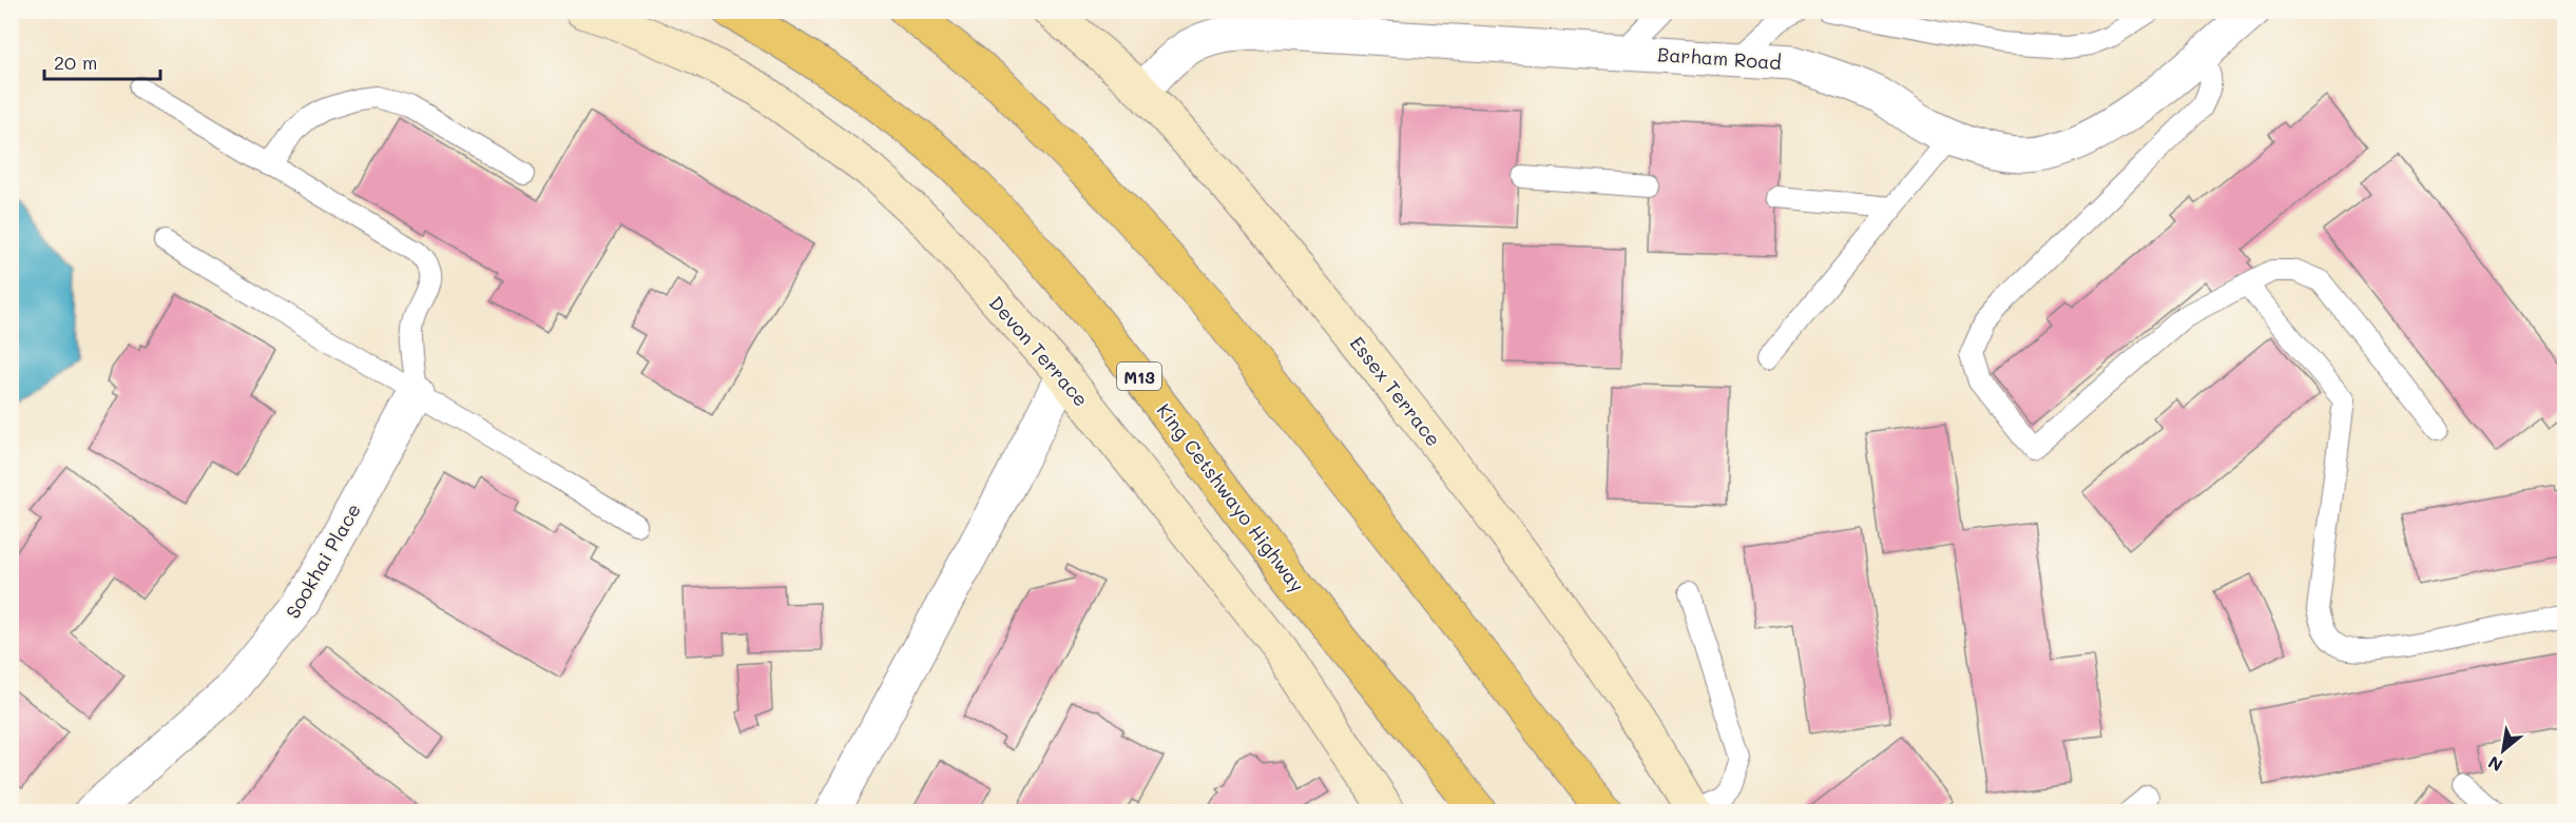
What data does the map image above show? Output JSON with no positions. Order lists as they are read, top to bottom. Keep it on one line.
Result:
{"streets":{"highway":["M13","King Cetshwayo Highway"],"street":["Barham Road","Devon Terrace","Essex Terrace","Sookhai Place"]},"crossings":[["Barham Road","Essex Terrace"]],"scale_bar":"20 m","north":"bottom left"}
